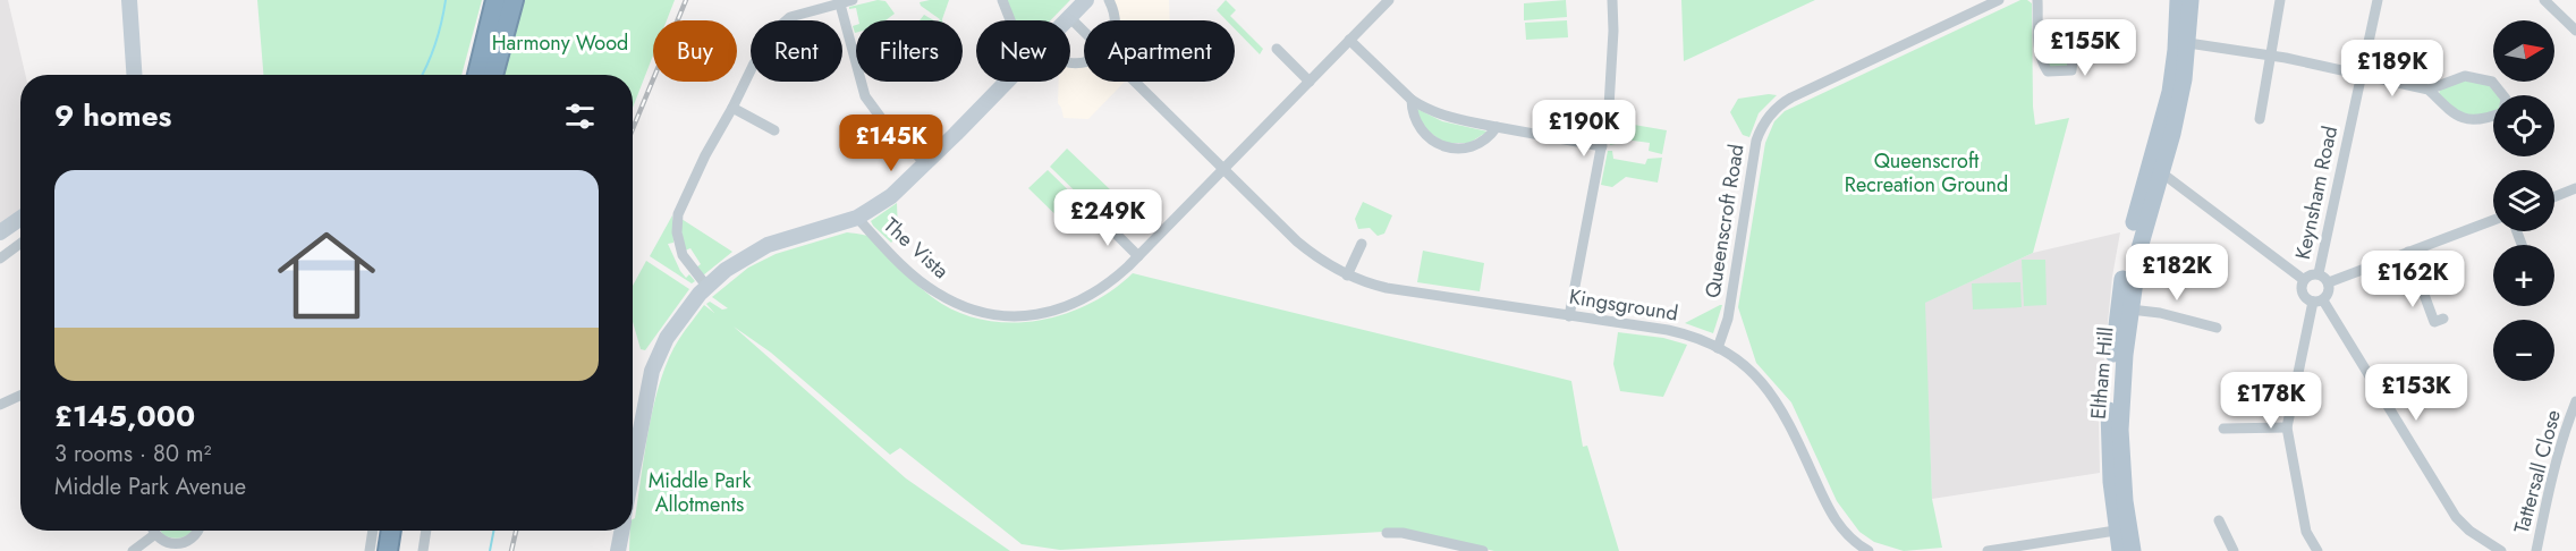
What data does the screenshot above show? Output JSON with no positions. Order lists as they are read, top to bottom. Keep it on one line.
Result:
{"streets":{"main road":["Eltham Hill"],"street":["Keynsham Road","Queenscroft Road","The Vista","Kingsground","Tattersall Close"]},"crossings":[["Queenscroft Road","Kingsground"],["The Vista","Kingsground"]],"parks":["Harmony Wood","Queenscroft Recreation Ground","Middle Park Allotments"],"north":"right","page":{"price":["£155K","£189K","£190K","£145K","£249K","£182K","£162K","£153K","£178K"],"map_buttons":["+","−"],"chip":["Buy","Rent","Filters","New","Apartment"],"heading":"9 homes","list":[{"name":"£145,000","note":"3 rooms · 80 m² · Middle Park Avenue"}]}}
